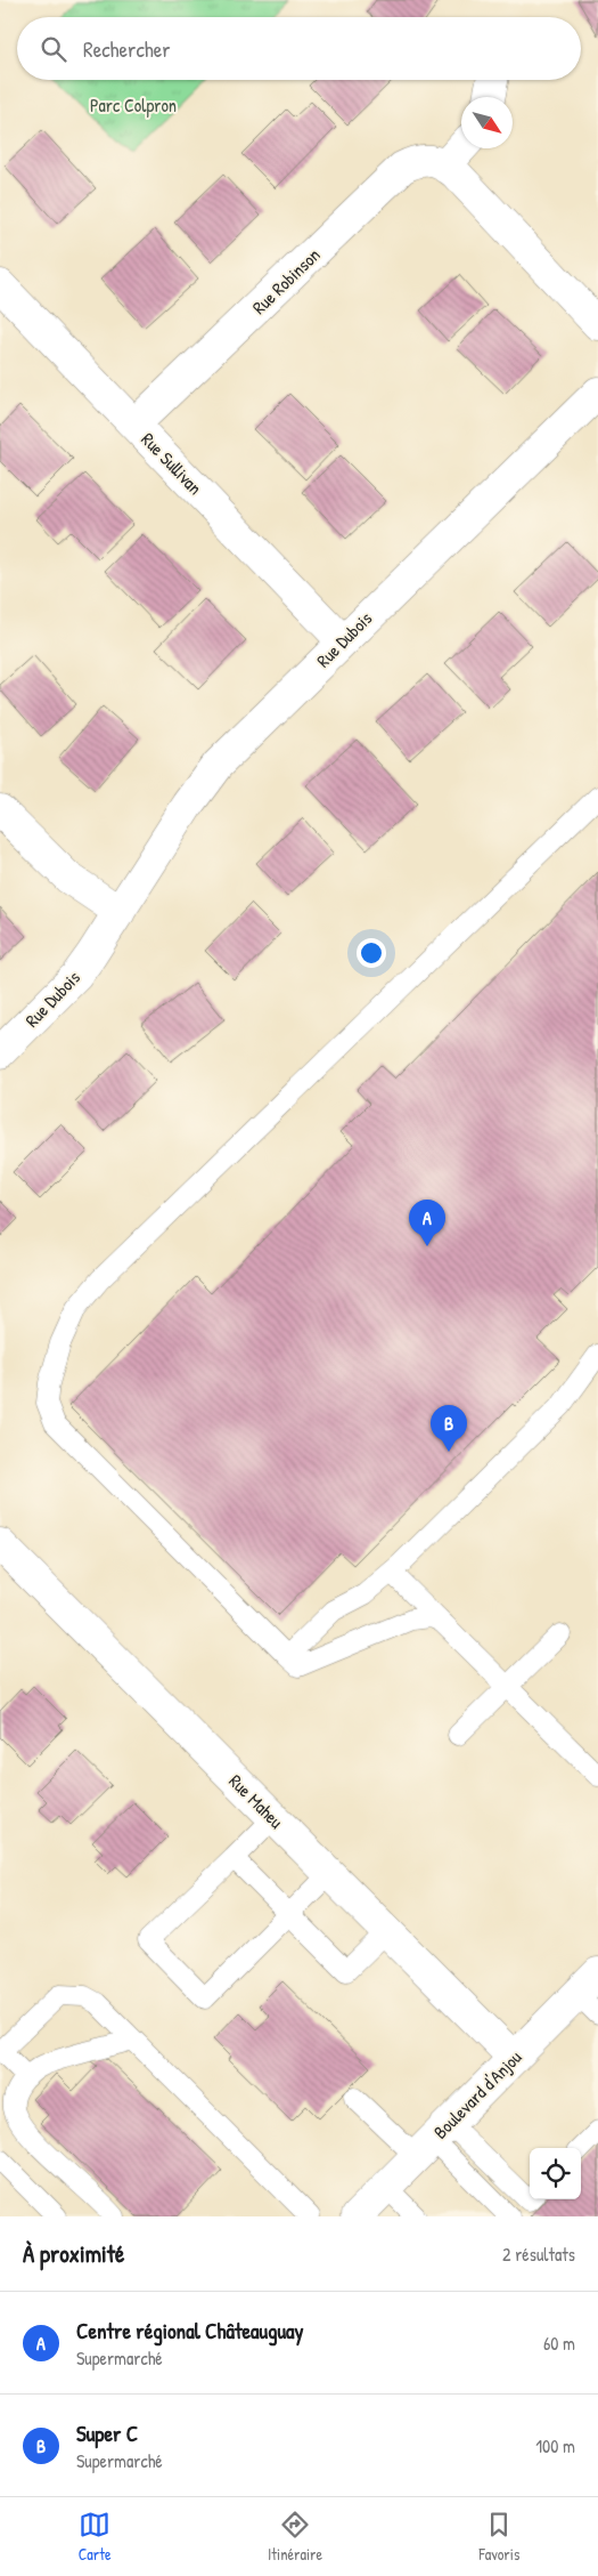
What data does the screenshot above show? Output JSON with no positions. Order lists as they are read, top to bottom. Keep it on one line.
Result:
{"streets":{"street":["Rue Robinson","Rue Sullivan","Rue Dubois","Rue Maheu","Boulevard d'Anjou"]},"crossings":[["Rue Robinson","Rue Sullivan"],["Rue Sullivan","Rue Dubois"],["Rue Maheu","Boulevard d'Anjou"]],"parks":["Parc Colpron"],"north":"bottom right","page":{"search":"Rechercher","pins":["A","B"],"heading":["À proximité","2 résultats"],"list":[{"mark":"A","name":"Centre régional Châteauguay","note":"Supermarché","value":"60 m"},{"mark":"B","name":"Super C","note":"Supermarché","value":"100 m"}],"nav":["Carte","Itinéraire","Favoris"]}}
